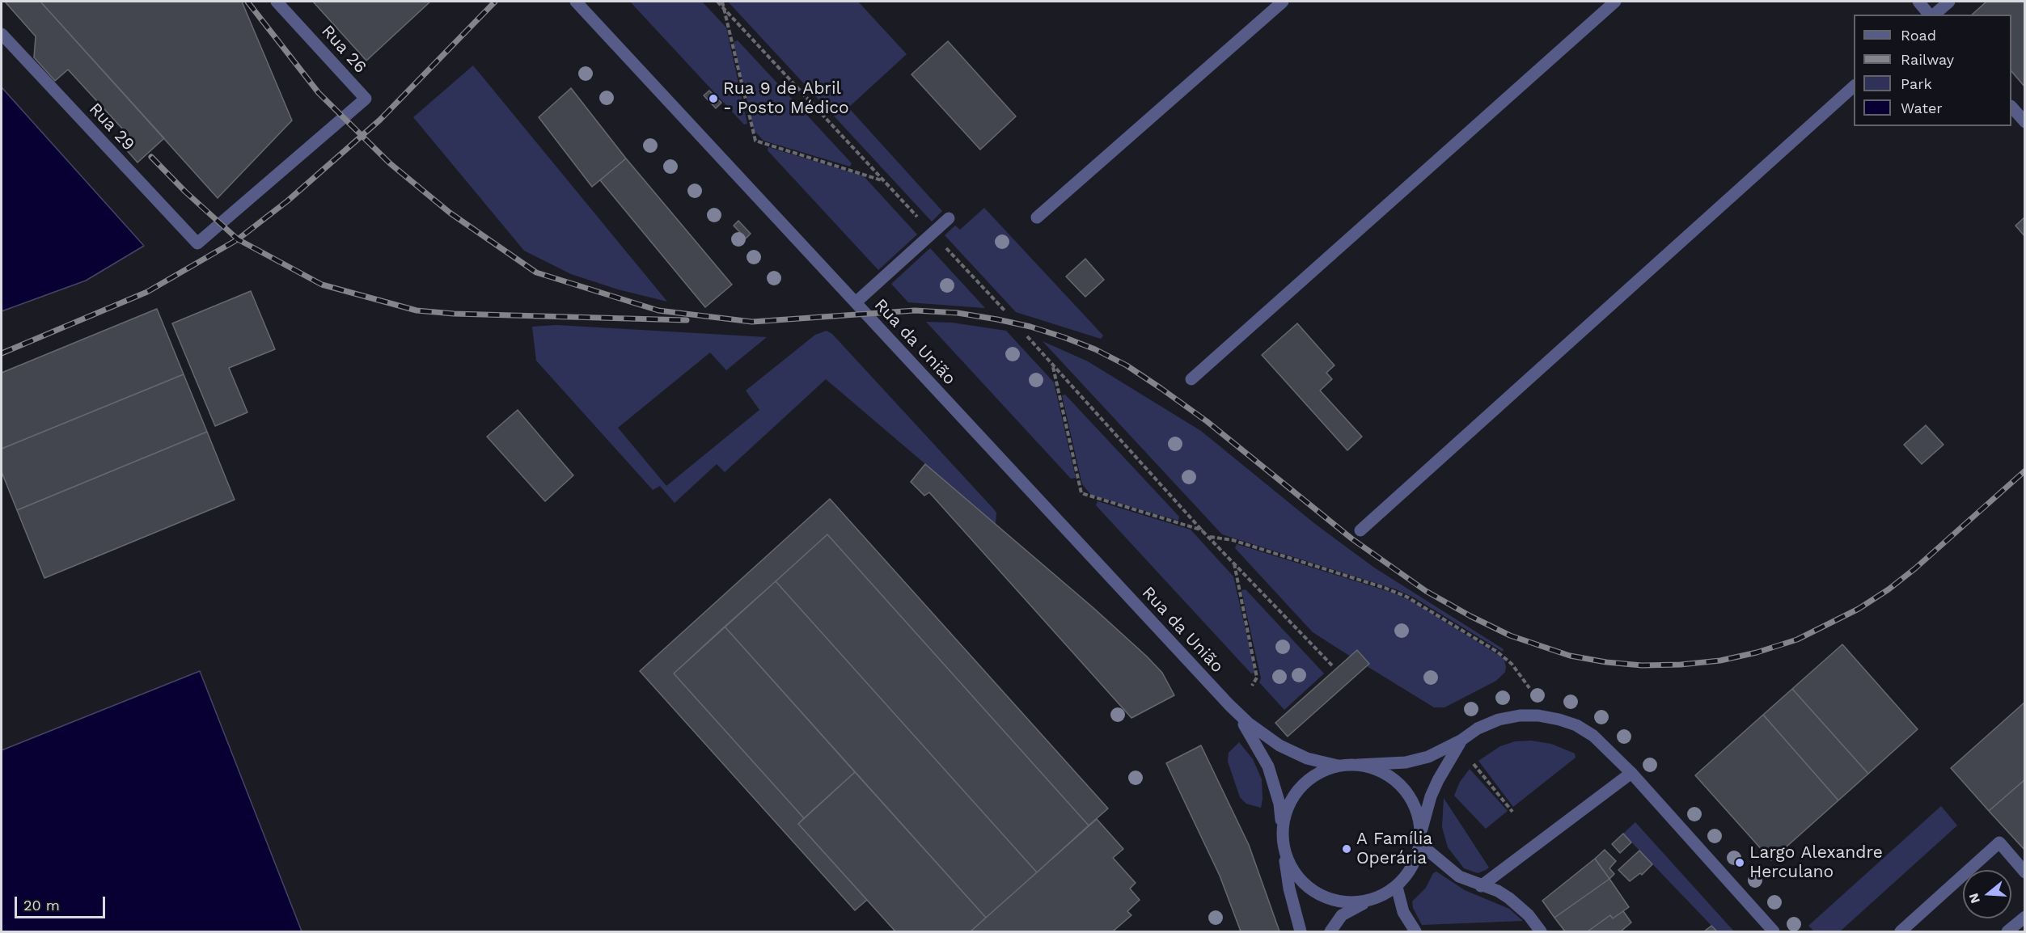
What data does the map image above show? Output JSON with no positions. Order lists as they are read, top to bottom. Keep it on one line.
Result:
{"streets":{"street":["Rua 26","Rua 29","Rua da União"]},"crossings":[["Rua 26","Rua 29"]],"places":["Rua 9 de Abril - Posto Médico","A Família Operária","Largo Alexandre Herculano"],"legend":["Road","Railway","Park","Water"],"scale_bar":"20 m","north":"left"}
